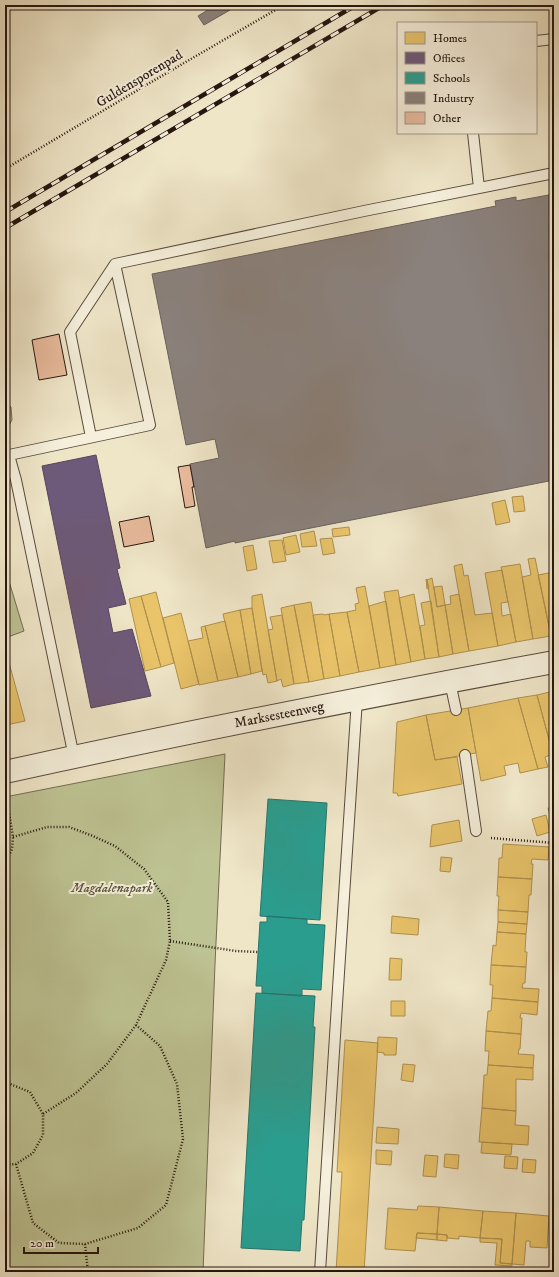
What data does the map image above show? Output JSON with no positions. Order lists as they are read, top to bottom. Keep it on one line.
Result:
{"streets":{"street":["Marksesteenweg"],"path":["Guldensporenpad"]},"parks":["Magdalenapark"],"legend":["Homes","Offices","Schools","Industry","Other"],"scale_bar":"20 m"}
